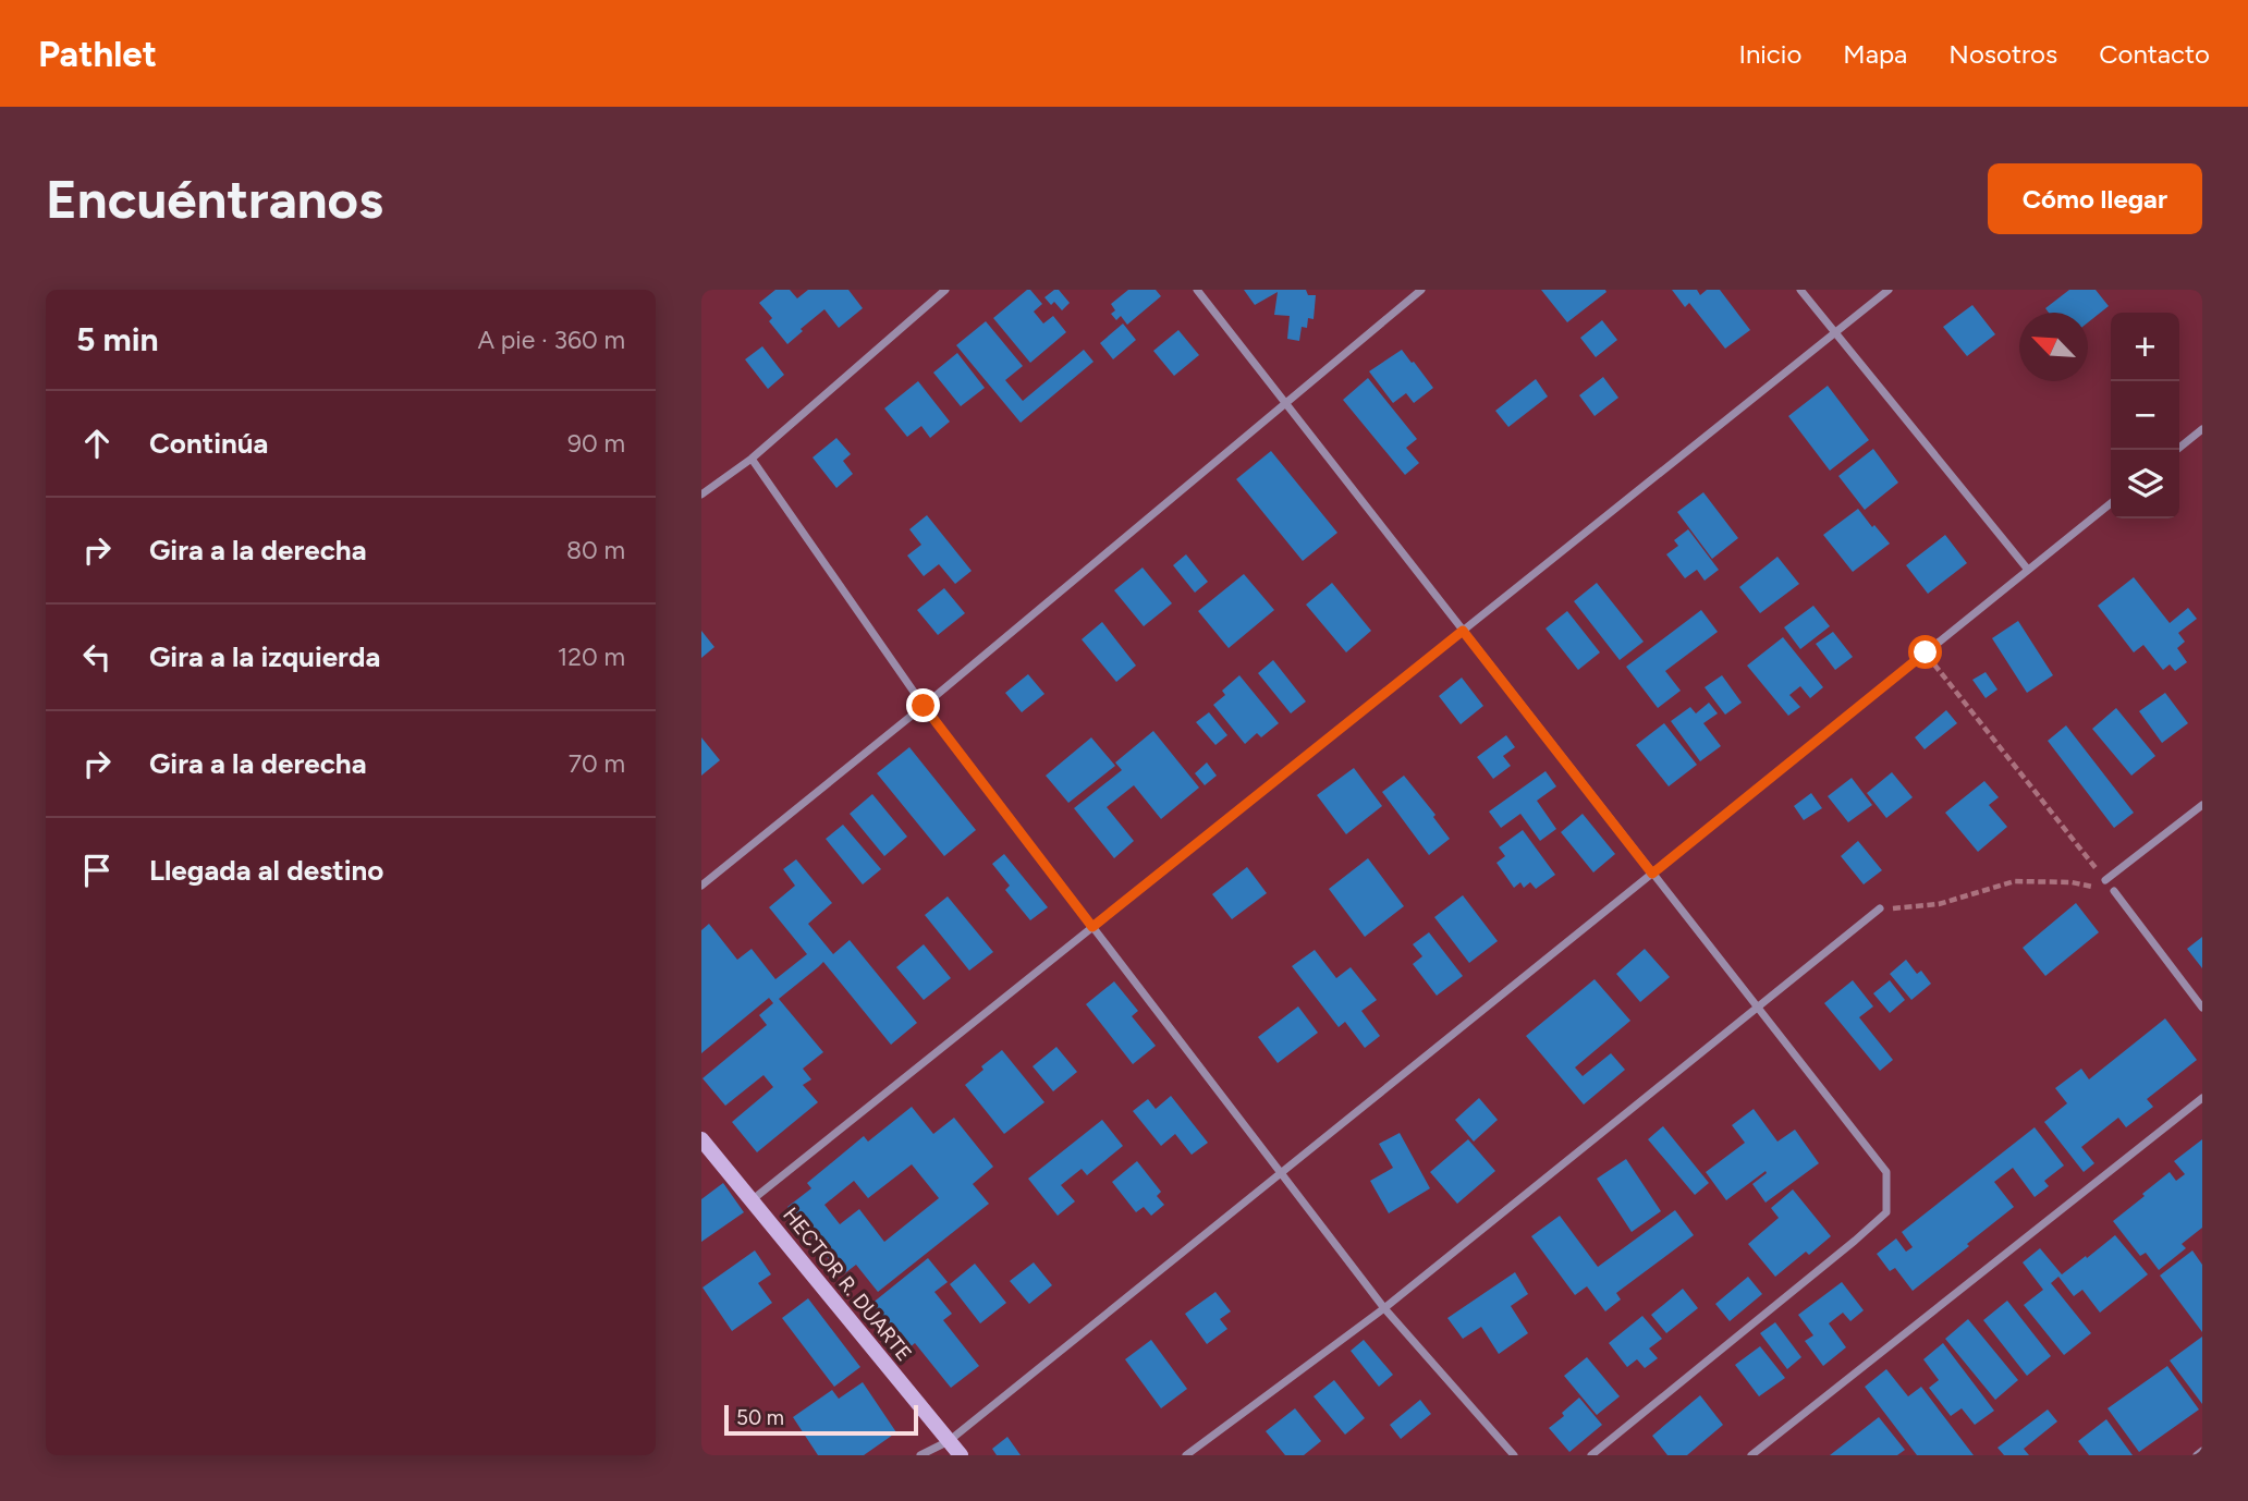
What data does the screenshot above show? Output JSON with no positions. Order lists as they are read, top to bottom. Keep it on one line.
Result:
{"streets":{"street":["HECTOR R. DUARTE"]},"scale_bar":"50 m","north":"top left","page":{"header":"Pathlet","nav":["Inicio","Mapa","Nosotros","Contacto"],"buttons":"Cómo llegar","title":"Encuéntranos","heading":["5 min","A pie · 360 m"],"map_buttons":["+","−"],"list":[["Continúa","90 m"],["Gira a la derecha","80 m"],["Gira a la izquierda","120 m"],["Gira a la derecha","70 m"],"Llegada al destino"],"scale":"50 m"}}
